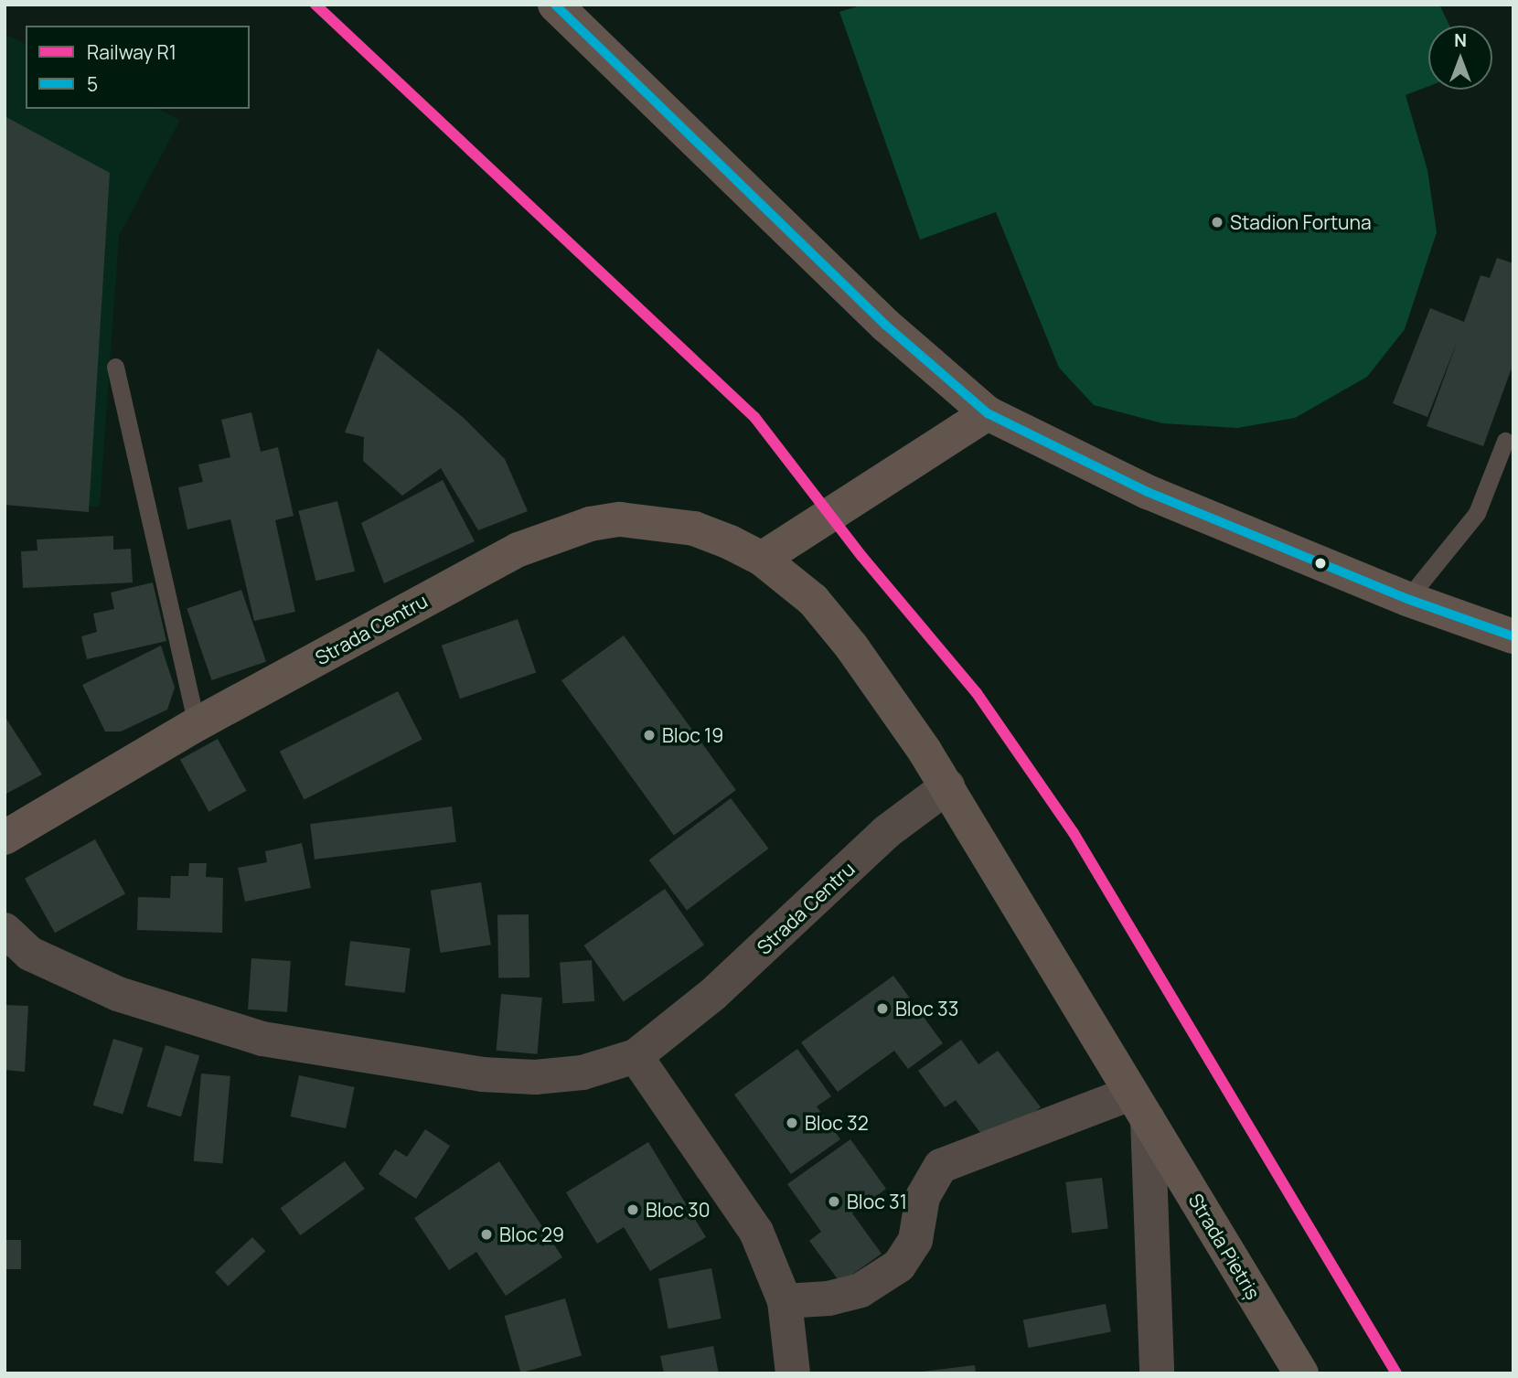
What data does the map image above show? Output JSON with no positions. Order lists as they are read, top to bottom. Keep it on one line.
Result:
{"streets":{"main road":["Strada Centru","Strada Pietriș"]},"crossings":[["Strada Centru","Strada Pietriș"]],"places":["Stadion Fortuna","Bloc 19","Bloc 33","Bloc 32","Bloc 31","Bloc 30","Bloc 29"],"lines":["rail line R1","transit line 5"],"legend":["Railway R1","5"],"north":"top"}
